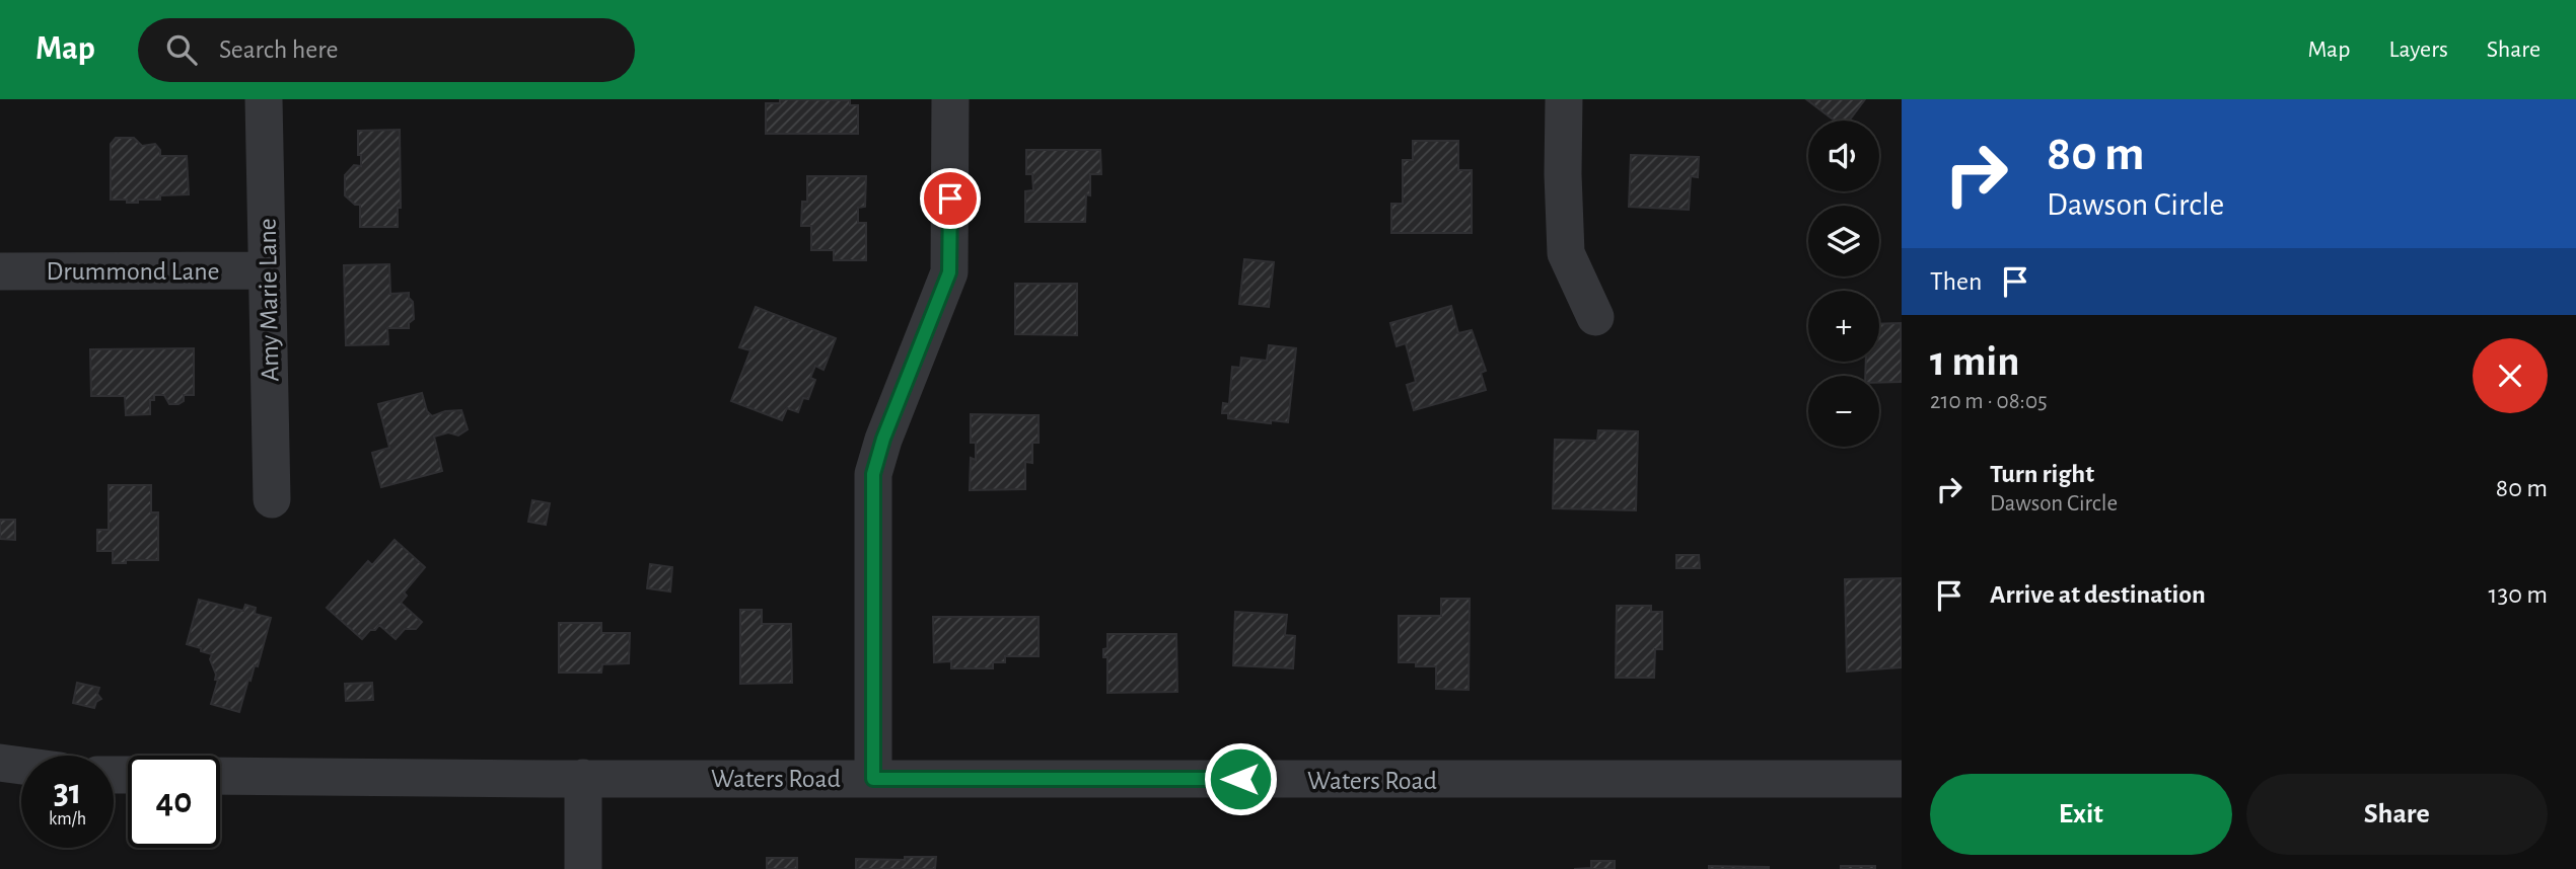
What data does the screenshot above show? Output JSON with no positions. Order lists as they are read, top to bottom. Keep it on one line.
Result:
{"streets":{"street":["Drummond Lane","Amy Marie Lane","Waters Road"]},"crossings":[["Drummond Lane","Amy Marie Lane"]],"page":{"header":"Map","search":"Search here","nav":["Map","Layers","Share"],"turn":["80 m","Dawson Circle"],"map_buttons":["+","−"],"then":"Then","heading":["1 min","210 m · 08:05"],"list":[{"name":"Turn right","note":"Dawson Circle","value":"80 m"},{"name":"Arrive at destination","value":"130 m"}],"speed":"31 km/h","limit":"40","buttons":["Exit","Share"]}}
